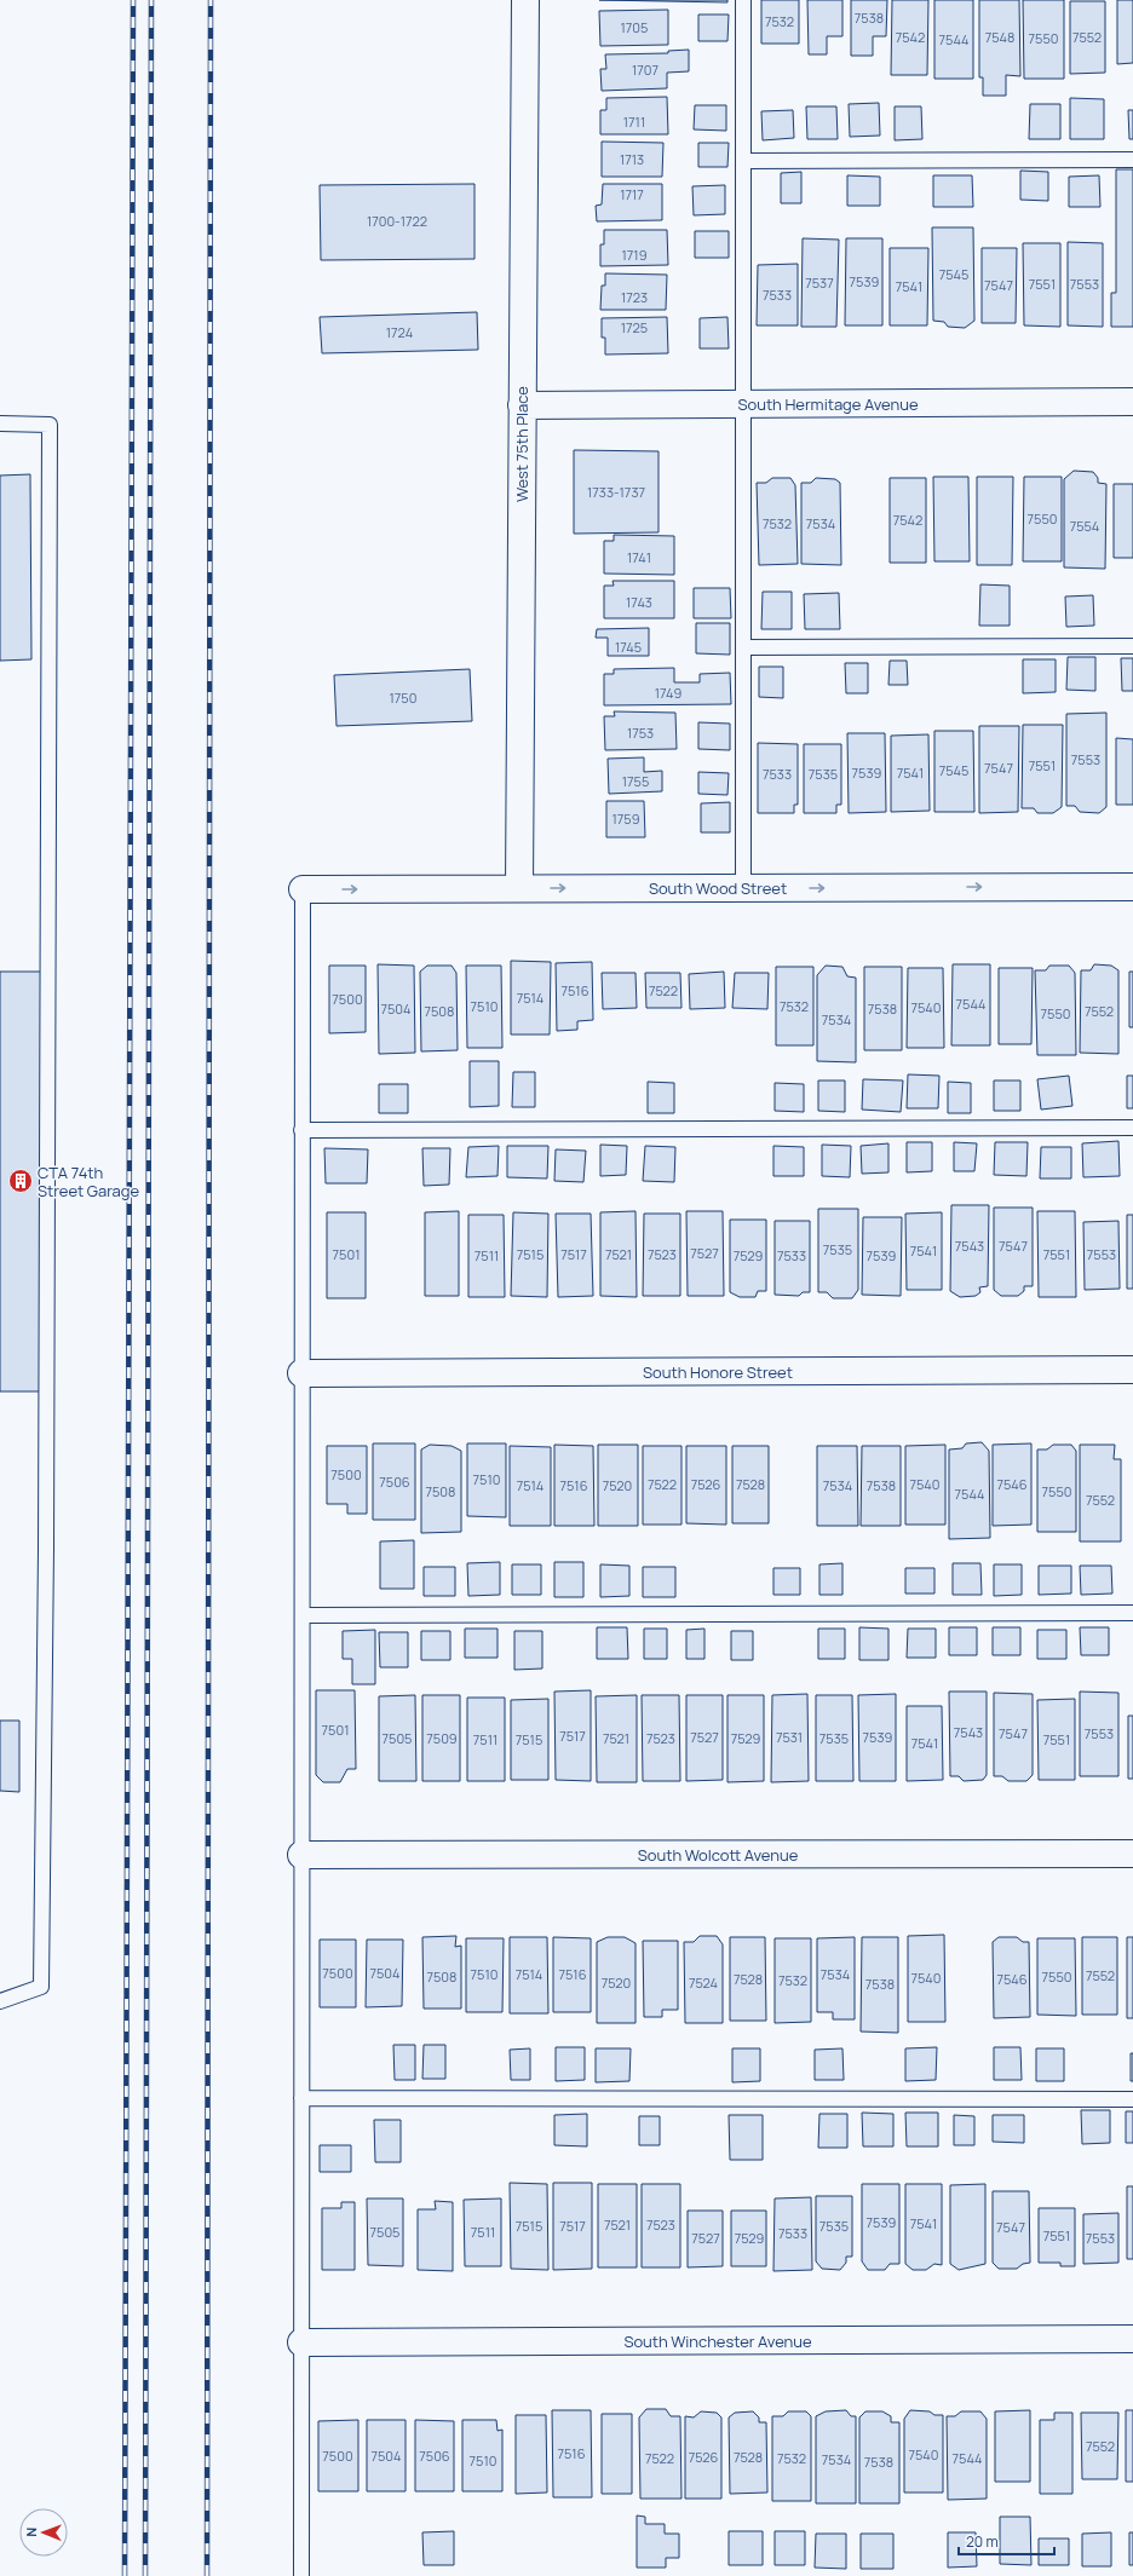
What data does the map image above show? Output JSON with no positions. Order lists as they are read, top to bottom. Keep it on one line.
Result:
{"streets":{"street":["South Hermitage Avenue","West 75th Place","South Wood Street","South Honore Street","South Wolcott Avenue","South Winchester Avenue"]},"crossings":[["South Hermitage Avenue","West 75th Place"],["West 75th Place","South Wood Street"]],"one_way":["South Wood Street"],"places":{"building":["CTA 74th Street Garage"]},"house_numbers":["7538","7532","1705","7542","7548","7552","7550","7544","1707","1711","1713","1717","1700-1722","1719","7545","7539","7537","7551","7553","7547","7541","7533","1723","1725","1724","1733-1737","7550","7542","7532","7534","7554","1741","1743","1745","1749","1750","1753","7553","7551","7547","7545","7539","7541","7533","7535","1755","1759","7516","7522","7514","7500","7544","7510","7532","7540","7504","7538","7508","7552","7550","7534","7543","7547","7535","7541","7527","7501","7515","7517","7521","7523","7551","7553","7511","7529","7533","7539","7500","7510","7506","7522","7526","7528","7540","7546","7514","7516","7520","7534","7538","7508","7550","7544","7552","7501","7543","7547","7553","7517","7527","7531","7539","7505","7509","7521","7523","7529","7535","7511","7515","7551","7541","7500","7504","7510","7514","7516","7534","7552","7508","7550","7540","7528","7546","7532","7520","7524","7538","7539","7541","7521","7523","7515","7517","7535","7547","7505","7511","7533","7551","7527","7529","7553","7552","7516","7540","7500","7504","7506","7526","7528","7522","7532","7544","7534","7510","7538"],"scale_bar":"20 m","north":"left"}
